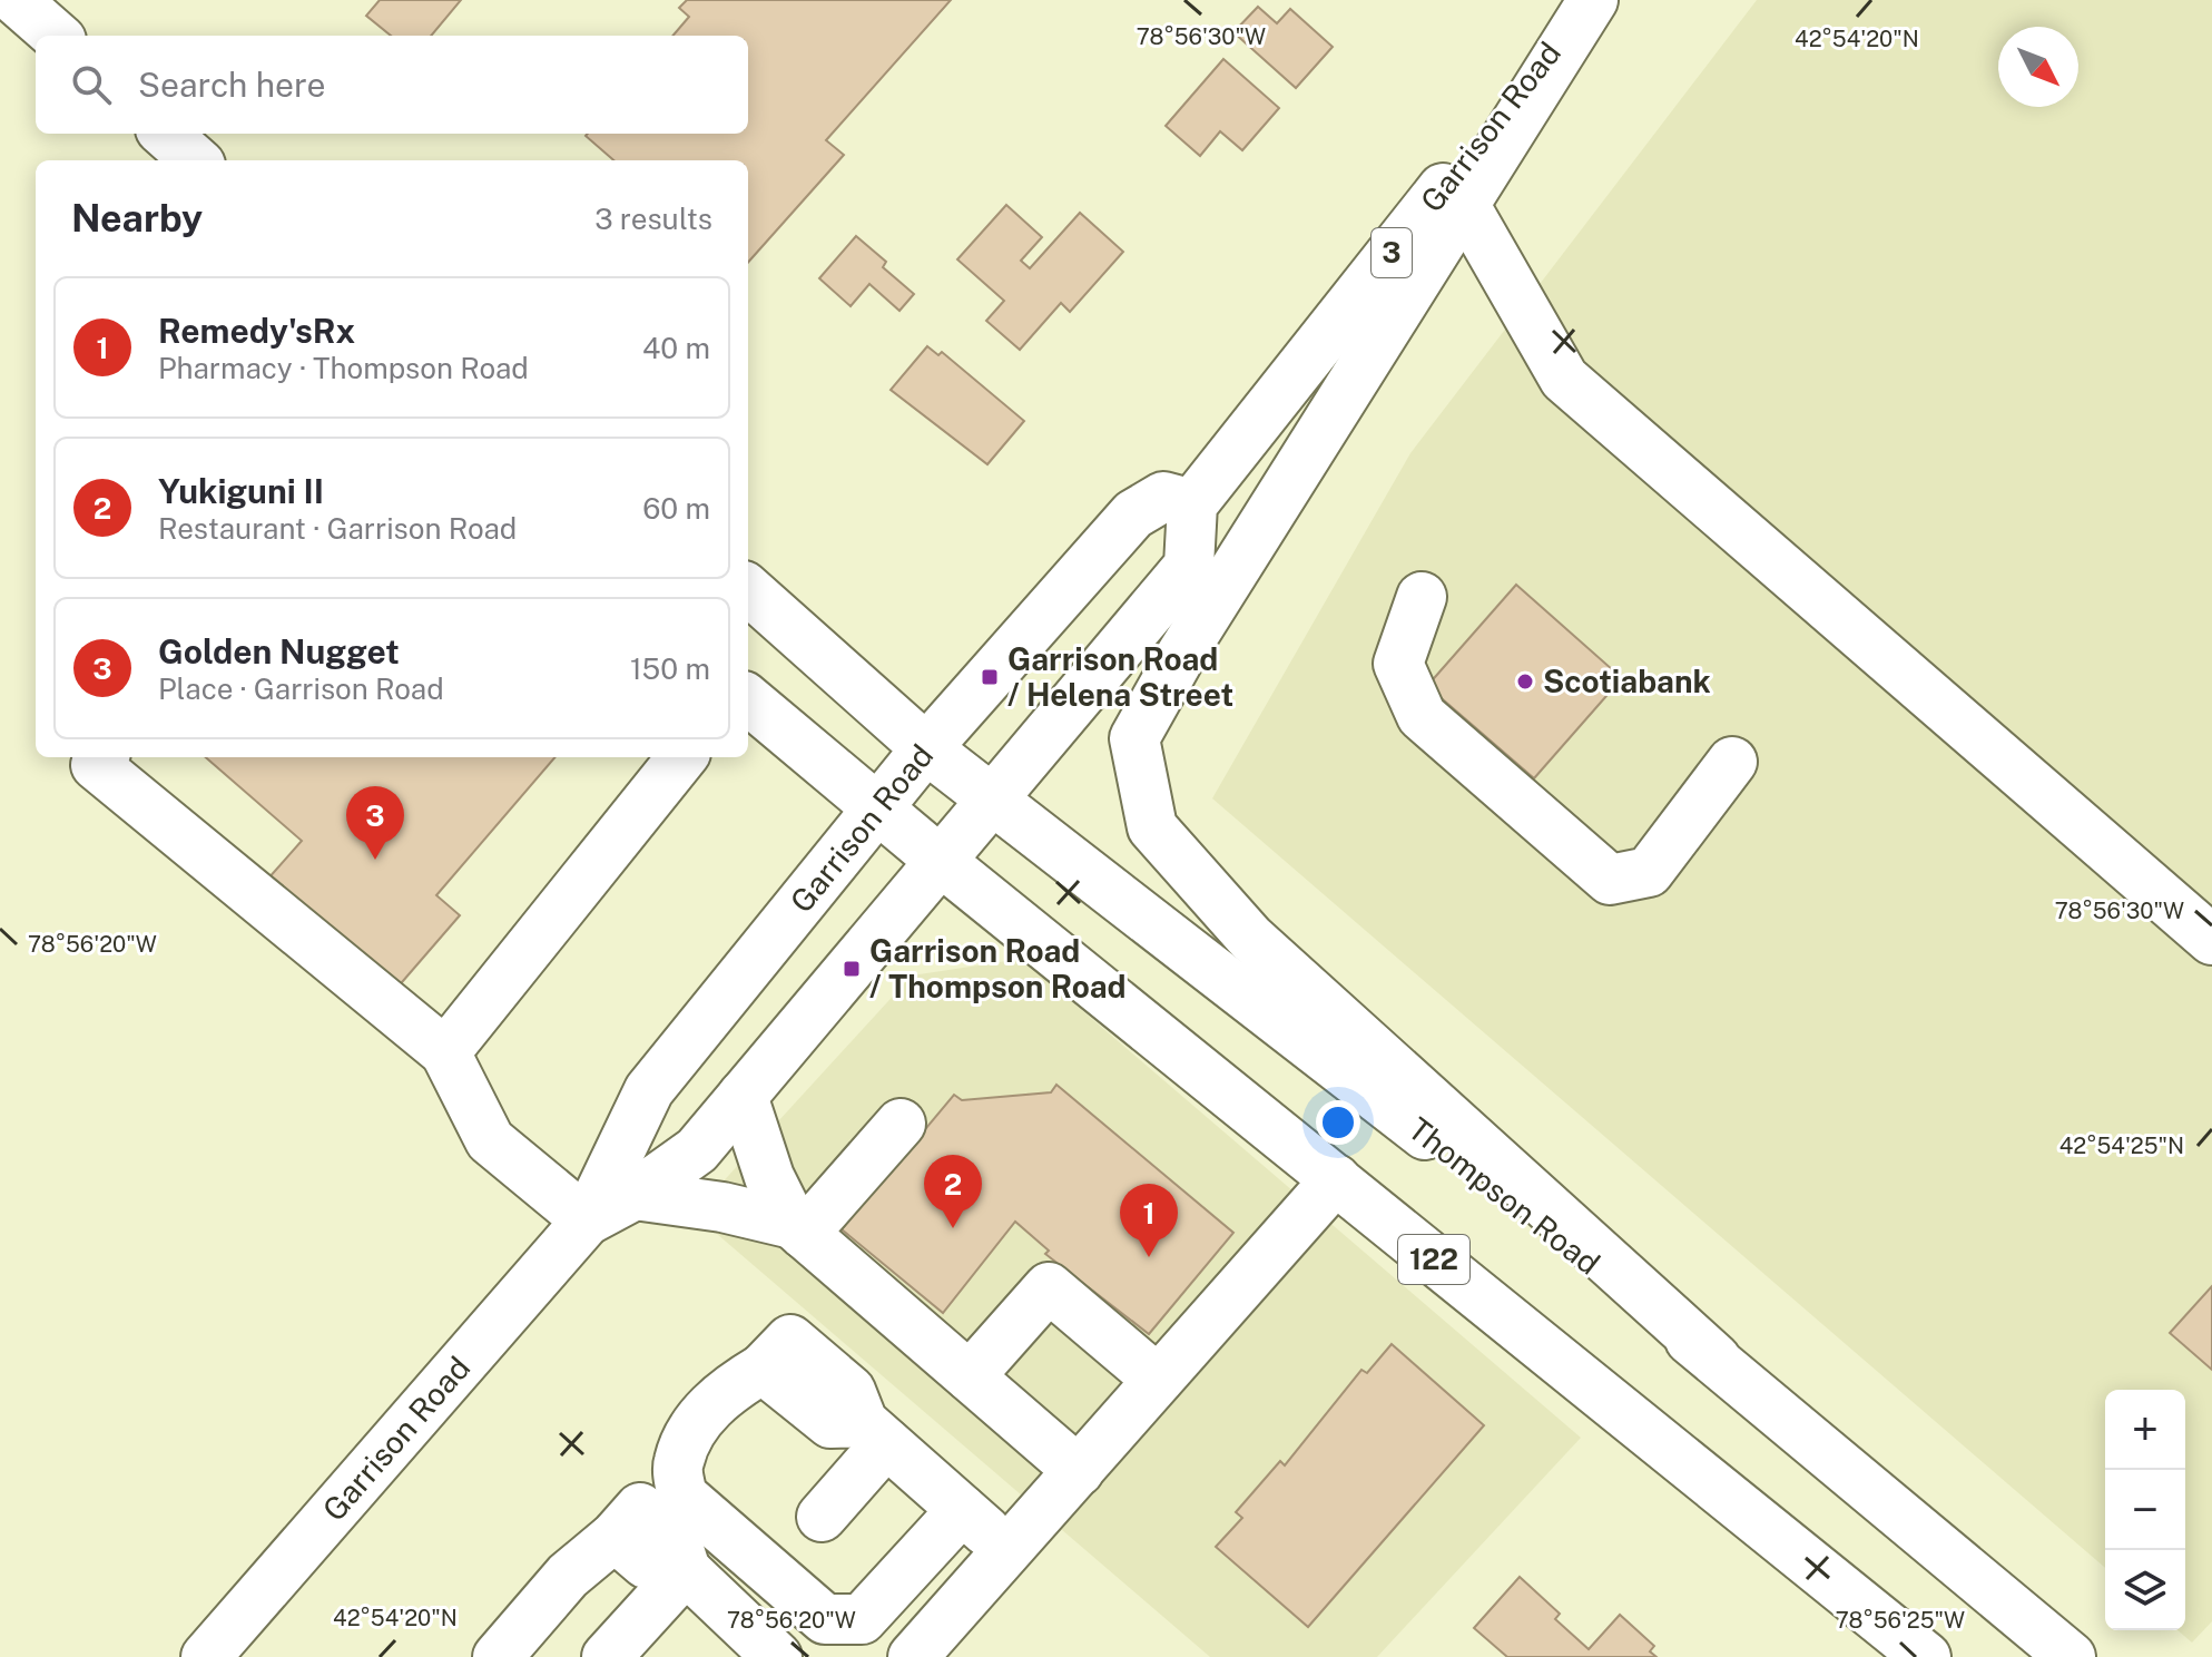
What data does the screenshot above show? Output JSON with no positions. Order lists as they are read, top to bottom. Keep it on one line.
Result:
{"streets":{"main road":["Garrison Road","3","Thompson Road","122"]},"crossings":[["Garrison Road","Thompson Road"],["Garrison Road","122"]],"places":{"transit":["Garrison Road / Helena Street","Garrison Road / Thompson Road"],"other":["Scotiabank"]},"north":"bottom right","page":{"search":"Search here","heading":["Nearby","3 results"],"list":[{"mark":"1","name":"Remedy'sRx","note":"Pharmacy · Thompson Road","value":"40 m"},{"mark":"2","name":"Yukiguni II","note":"Restaurant · Garrison Road","value":"60 m"},{"mark":"3","name":"Golden Nugget","note":"Place · Garrison Road","value":"150 m"}],"pins":["3","2","1"],"map_buttons":["+","−"]},"coordinates":["78°56'30\"W","42°54'20\"N","78°56'20\"W","42°54'25\"N","78°56'25\"W"]}
